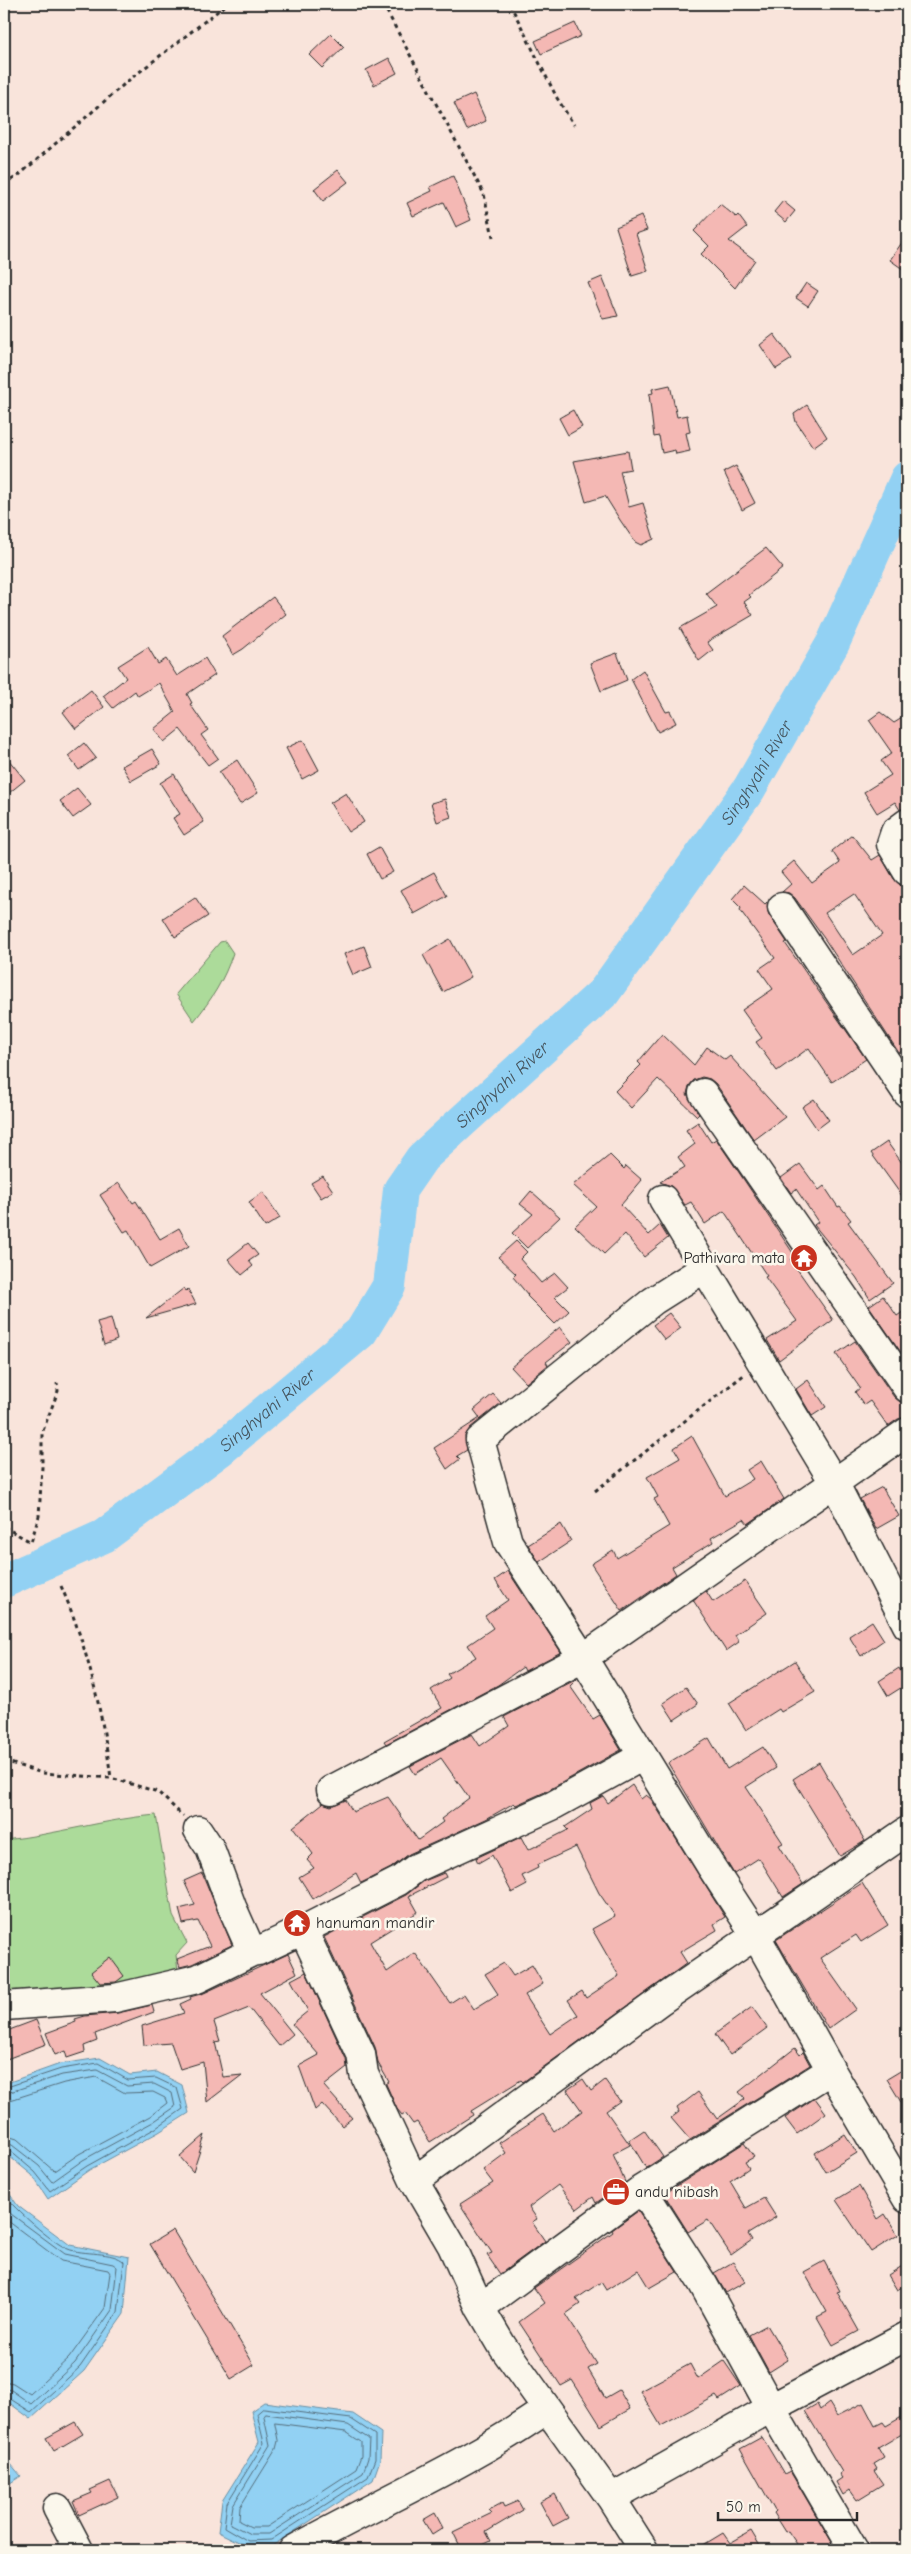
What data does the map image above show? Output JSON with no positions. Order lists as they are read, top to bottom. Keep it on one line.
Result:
{"water":["Singhyahi River"],"places":{"temple":["Pathivara mata","hanuman mandir"],"office":["andu nibash"]},"scale_bar":"50 m"}
